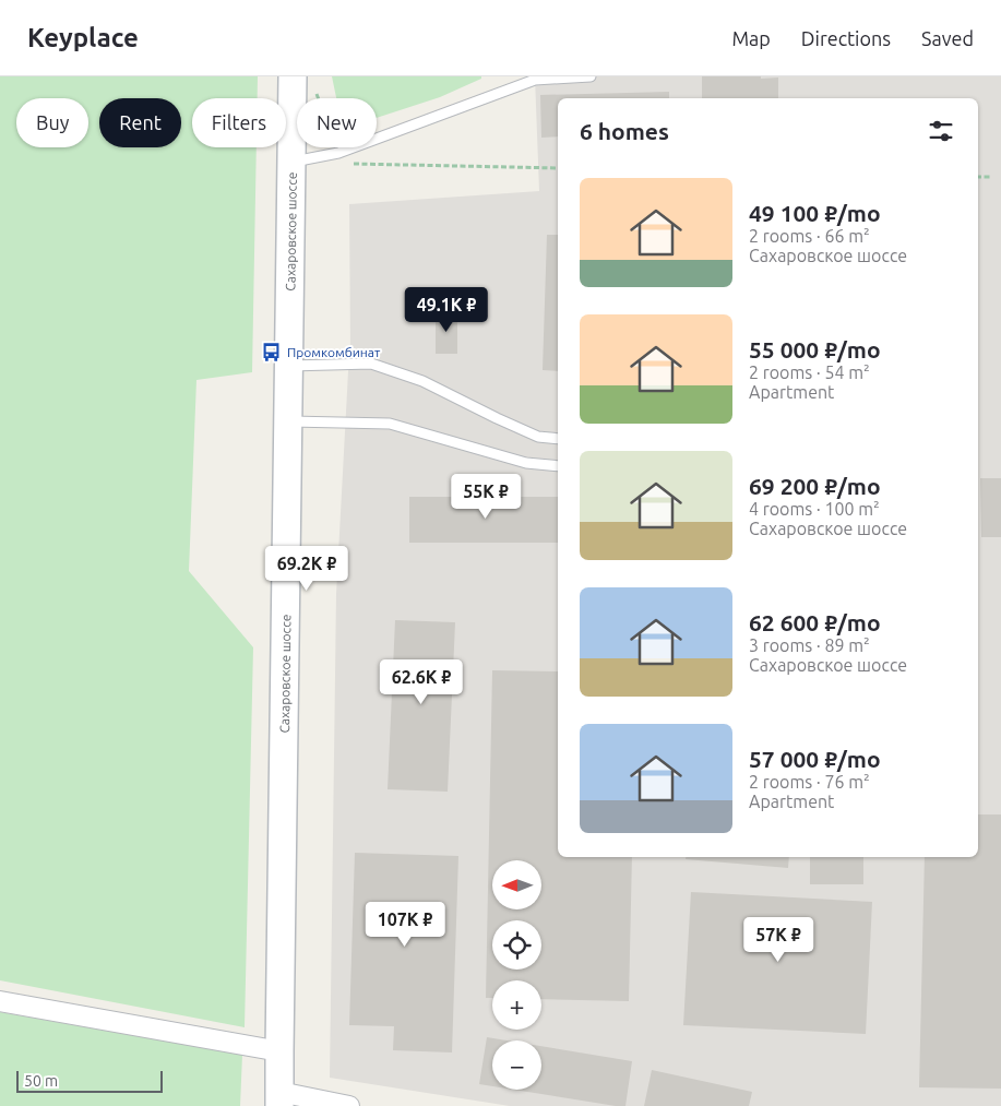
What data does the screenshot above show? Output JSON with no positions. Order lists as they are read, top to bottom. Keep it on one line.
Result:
{"streets":{"main road":["Сахаровское шоссе"]},"places":{"bus stop":["Промкомбинат"]},"scale_bar":"50 m","north":"left","page":{"header":"Keyplace","nav":["Map","Directions","Saved"],"chip":["Buy","Rent","Filters","New"],"heading":"6 homes","list":[{"name":"49 100 ₽/mo","note":"2 rooms · 66 m² · Сахаровское шоссе"},{"name":"55 000 ₽/mo","note":"2 rooms · 54 m² · Apartment"},{"name":"69 200 ₽/mo","note":"4 rooms · 100 m² · Сахаровское шоссе"},{"name":"62 600 ₽/mo","note":"3 rooms · 89 m² · Сахаровское шоссе"},{"name":"57 000 ₽/mo","note":"2 rooms · 76 m² · Apartment"}],"price":["49.1K ₽","55K ₽","69.2K ₽","62.6K ₽","107K ₽","57K ₽"],"map_buttons":["+","−"],"scale":"50 m"}}
